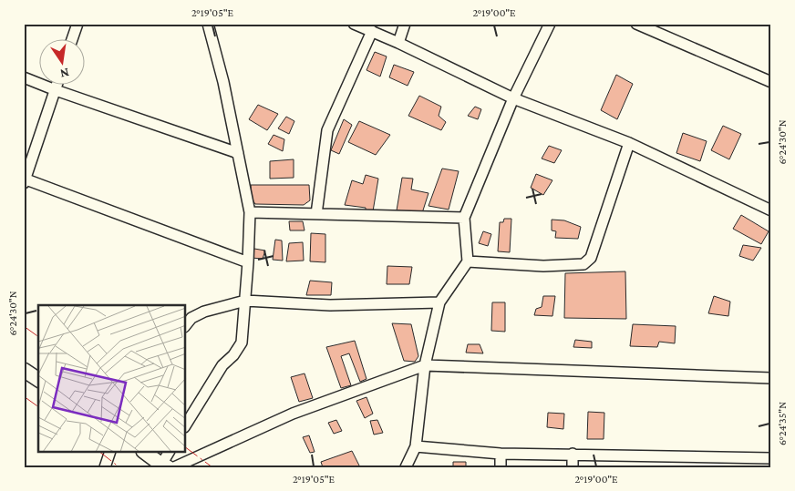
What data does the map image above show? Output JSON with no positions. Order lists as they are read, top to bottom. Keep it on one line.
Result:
{"north":"bottom","coordinates":["2°19'05\"E","2°19'00\"E","6°24'30\"N","6°24'35\"N"]}
